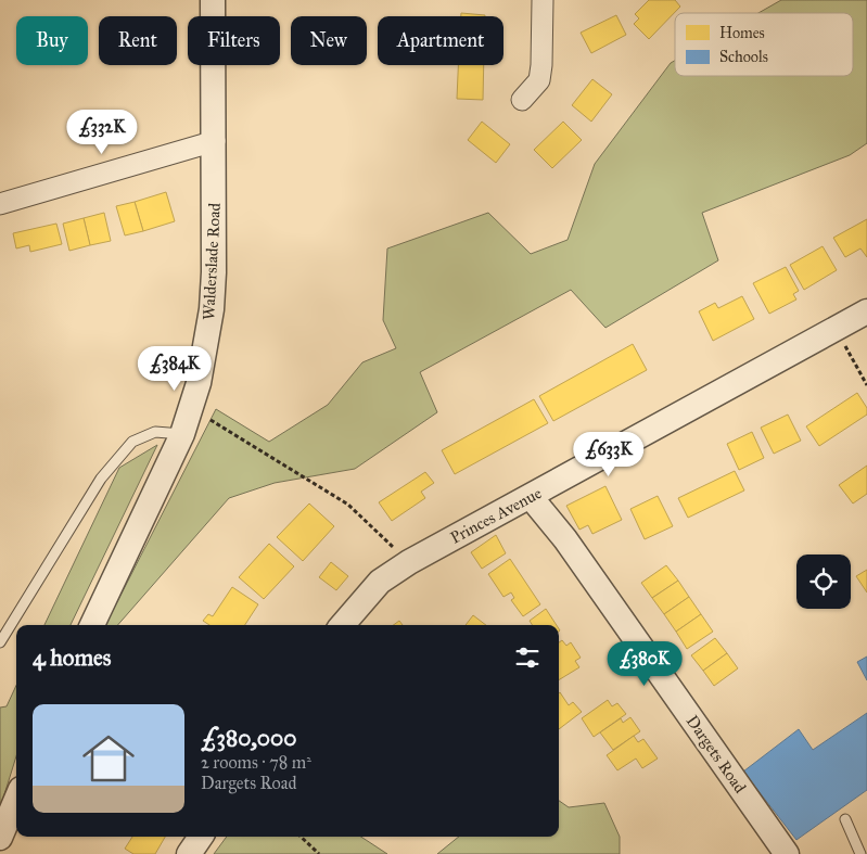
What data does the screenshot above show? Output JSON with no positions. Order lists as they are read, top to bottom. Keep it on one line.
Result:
{"streets":{"street":["Walderslade Road","Princes Avenue","Dargets Road"]},"crossings":[["Princes Avenue","Dargets Road"]],"legend":["Homes","Schools"],"page":{"chip":["Buy","Rent","Filters","New","Apartment"],"price":["£332K","£384K","£633K","£380K"],"heading":"4 homes","list":[{"name":"£380,000","note":"2 rooms · 78 m² · Dargets Road"}]}}
